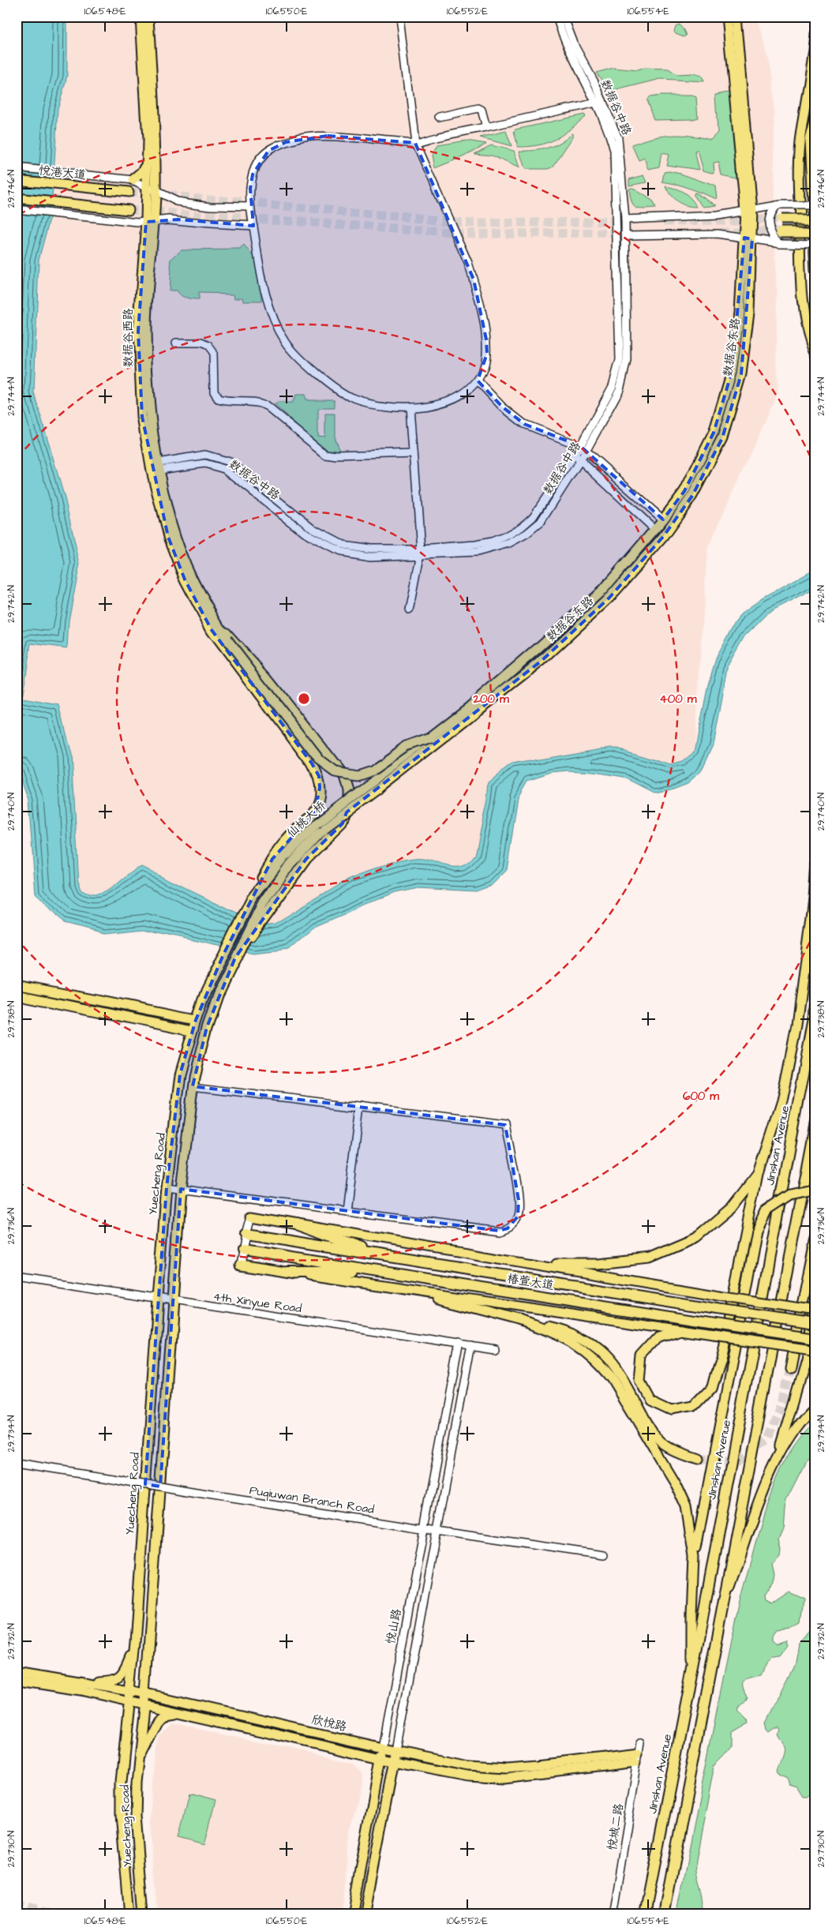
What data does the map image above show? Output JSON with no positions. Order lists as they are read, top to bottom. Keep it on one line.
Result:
{"streets":{"highway":["Jinshan Avenue","椿萱大道"],"main road":["悦港大道","数据谷西路","数据谷东路","仙桃大桥","Yuecheng Road","悦山路","欣悦路"],"street":["数据谷中路","4th Xinyue Road","Puqiuwan Branch Road","悦城二路"]},"crossings":[["数据谷中路","数据谷西路"],["数据谷东路","仙桃大桥"],["仙桃大桥","Yuecheng Road"],["Yuecheng Road","4th Xinyue Road"],["Yuecheng Road","欣悦路"],["4th Xinyue Road","悦山路"],["Puqiuwan Branch Road","悦山路"],["悦山路","欣悦路"],["欣悦路","悦城二路"]],"coordinates":["106.548°E","106.550°E","106.552°E","106.554°E","29.746°N","29.744°N","29.742°N","29.740°N","29.738°N","29.736°N","29.734°N","29.732°N","29.730°N"],"rings":["200 m","400 m","600 m"]}
